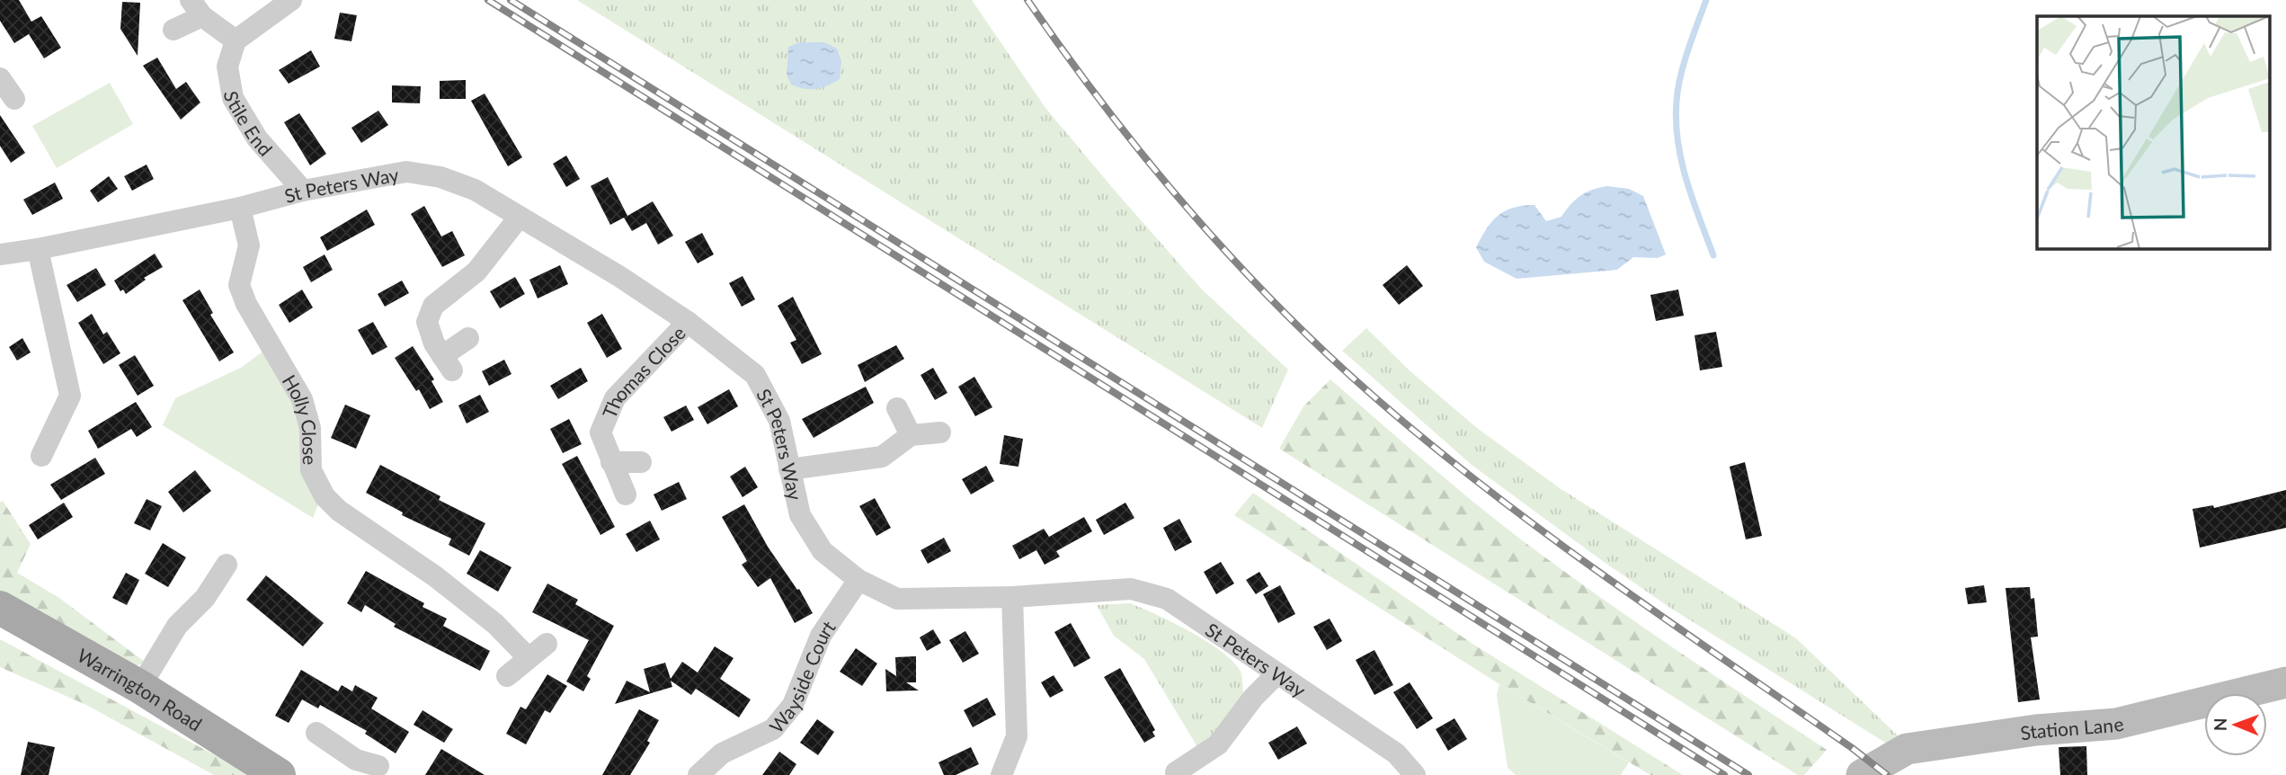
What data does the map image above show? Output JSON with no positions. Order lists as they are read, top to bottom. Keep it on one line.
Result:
{"streets":{"main road":["Warrington Road"],"street":["Stile End","St Peters Way","Thomas Close","Holly Close","Wayside Court","Station Lane"]},"crossings":[["Stile End","St Peters Way"],["St Peters Way","Thomas Close"],["St Peters Way","Holly Close"],["St Peters Way","Wayside Court"]],"north":"left"}
